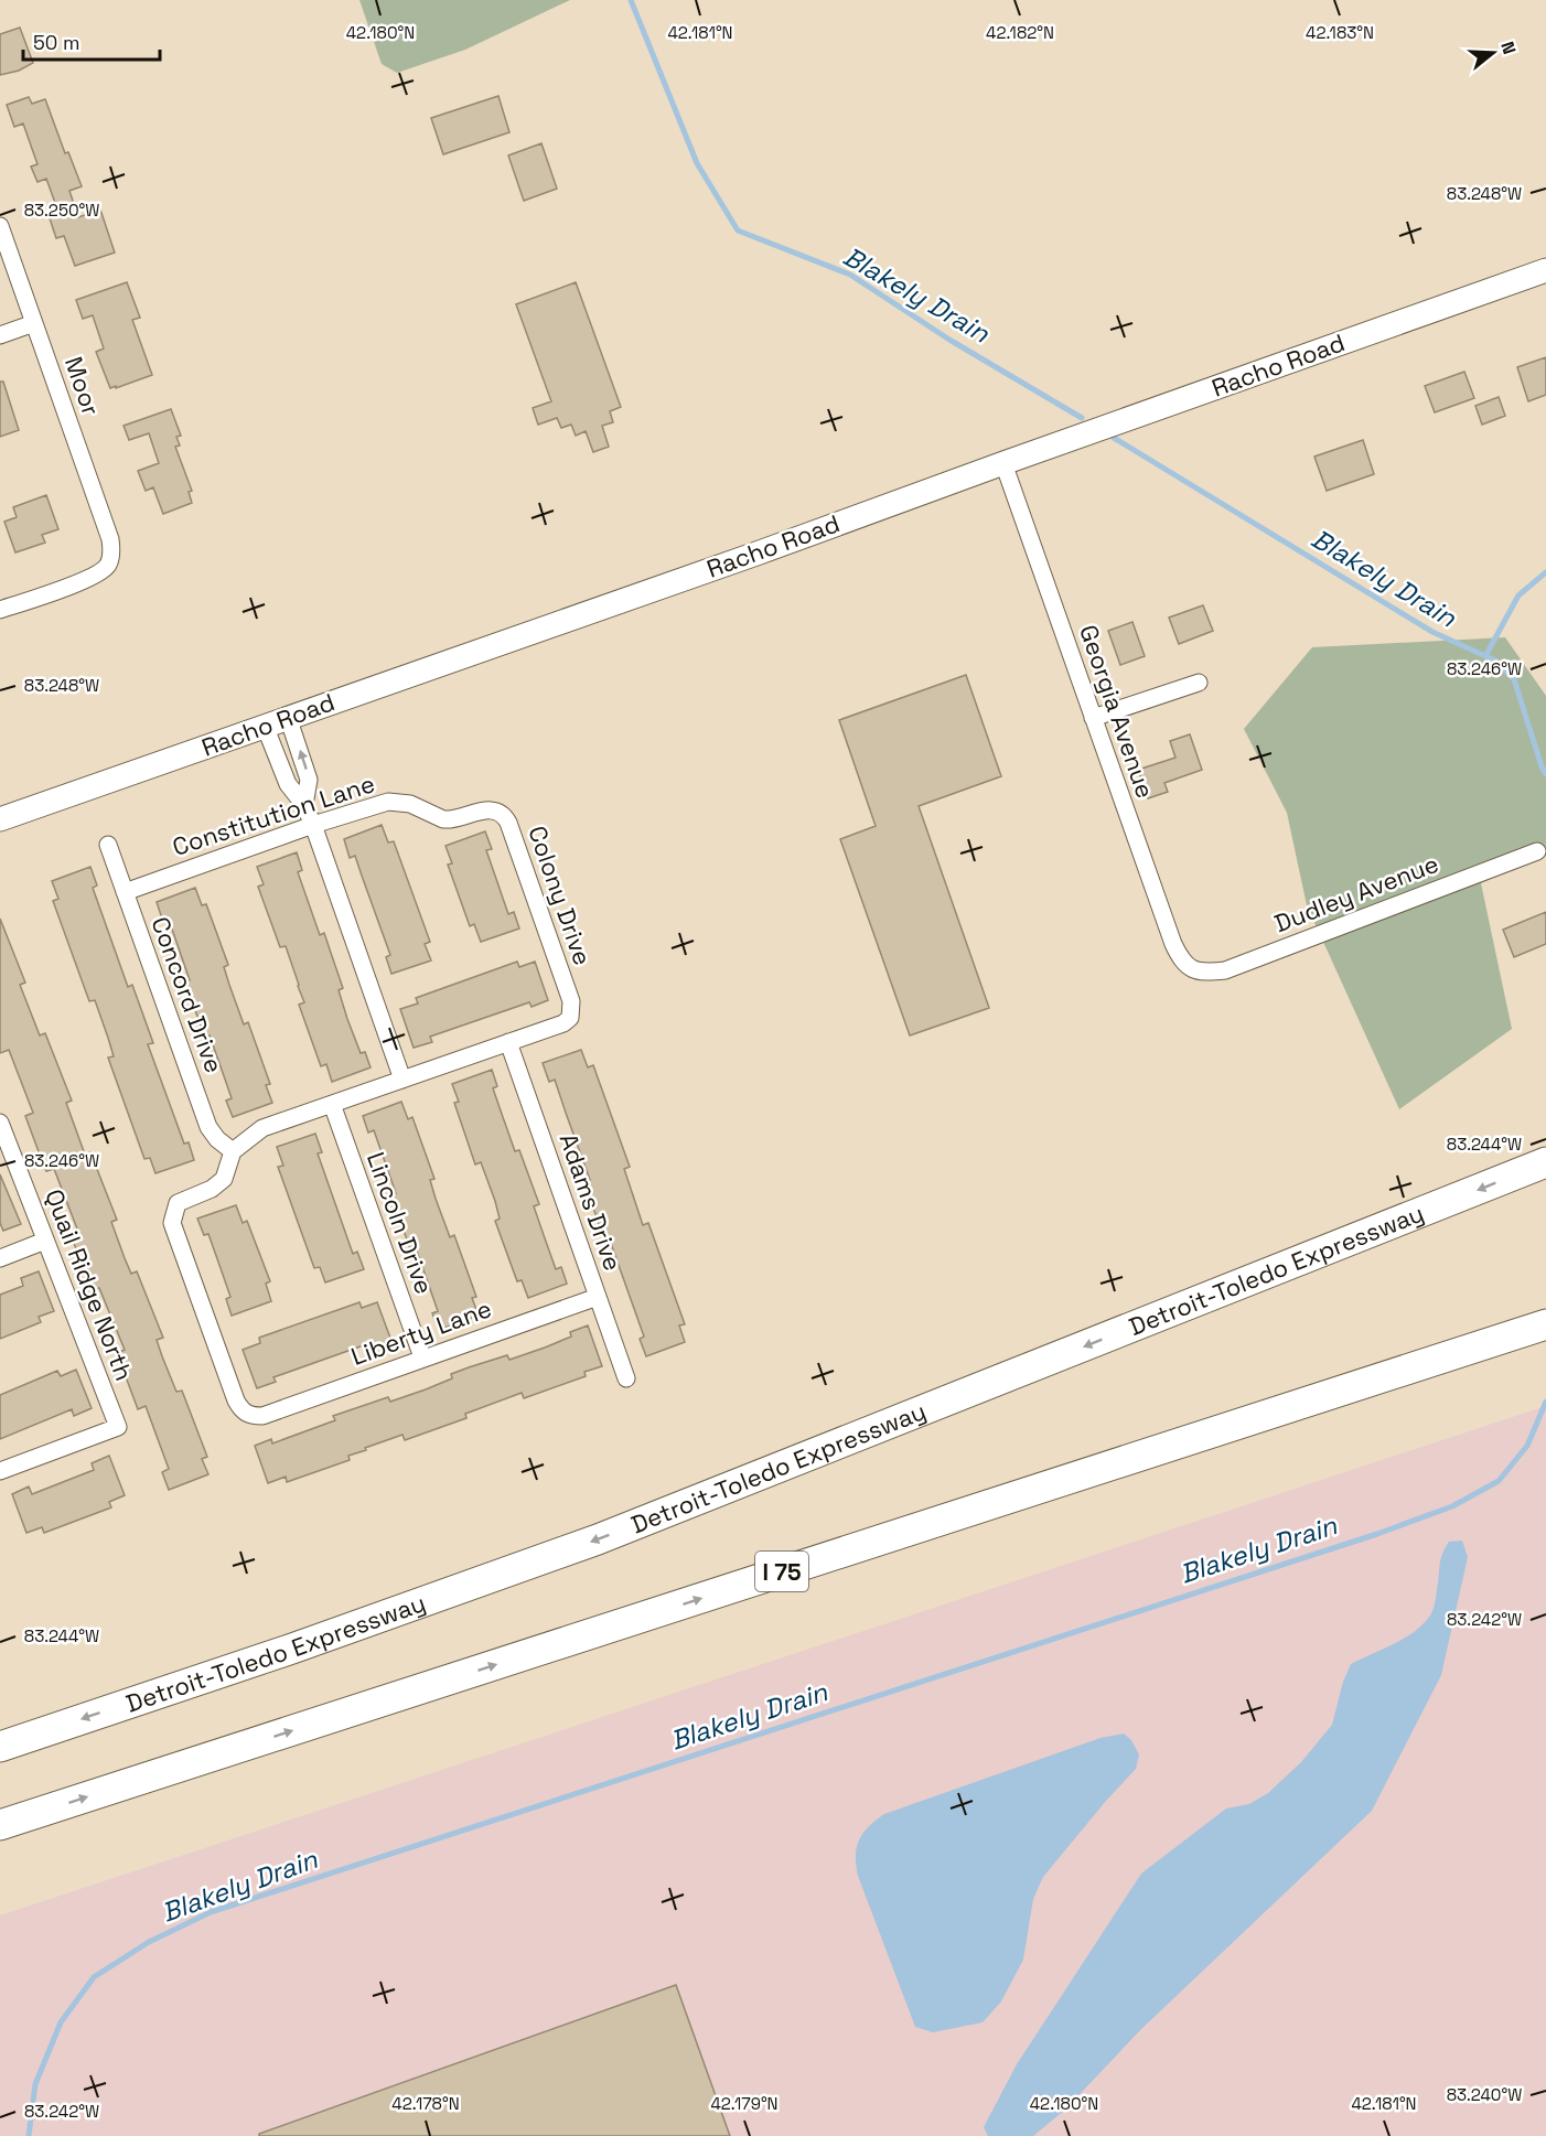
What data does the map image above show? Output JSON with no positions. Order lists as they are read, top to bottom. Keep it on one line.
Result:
{"streets":{"highway":["Detroit-Toledo Expressway","I 75"],"street":["Racho Road","Moor","Georgia Avenue","Constitution Lane","Dudley Avenue","Colony Drive","Concord Drive","Adams Drive","Lincoln Drive","Quail Ridge North","Liberty Lane"]},"crossings":[["Racho Road","Georgia Avenue"],["Georgia Avenue","Dudley Avenue"],["Constitution Lane","Colony Drive"],["Constitution Lane","Concord Drive"],["Colony Drive","Adams Drive"],["Concord Drive","Liberty Lane"],["Adams Drive","Liberty Lane"],["Lincoln Drive","Liberty Lane"]],"water":["Blakely Drain"],"scale_bar":"50 m","north":"right","coordinates":["42.180°N","42.181°N","42.182°N","42.183°N","83.248°W","83.250°W","83.246°W","83.244°W","83.242°W","83.240°W","42.178°N","42.179°N"]}
